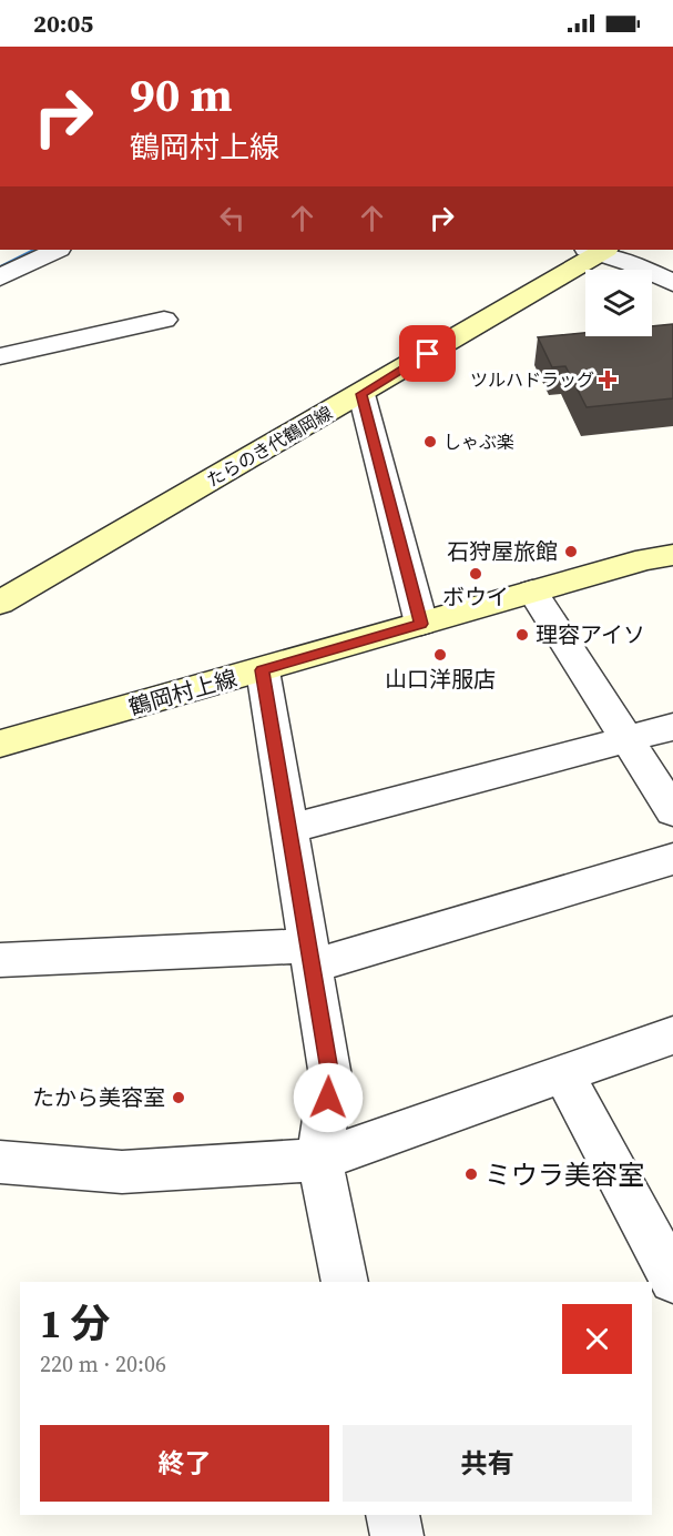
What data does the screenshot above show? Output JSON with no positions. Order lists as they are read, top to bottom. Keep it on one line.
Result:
{"streets":{"main road":["たらのき代鶴岡線","鶴岡村上線"]},"places":{"health":["ツルハドラッグ"],"other":["しゃぶ楽","石狩屋旅館","ボウイ","理容アイソ","山口洋服店","たから美容室","ミウラ美容室"]},"page":{"status":"20:05","turn":["90 m","鶴岡村上線"],"heading":["1 分","220 m · 20:06"],"buttons":["終了","共有"]}}
